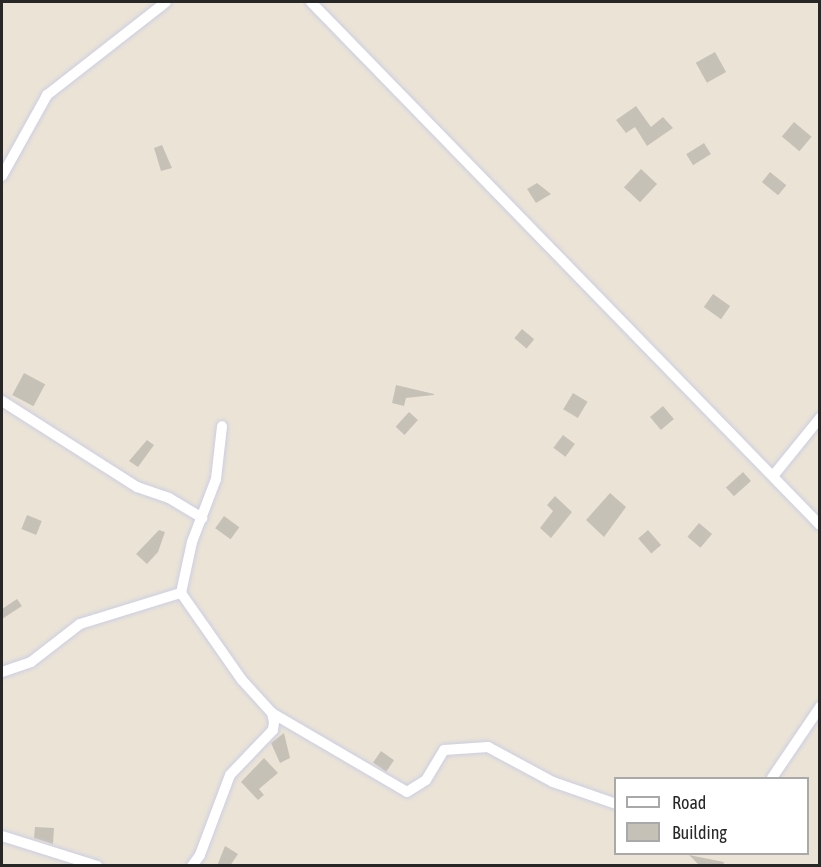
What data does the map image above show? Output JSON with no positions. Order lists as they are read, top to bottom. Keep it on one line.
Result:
{"legend":["Road","Building"]}
